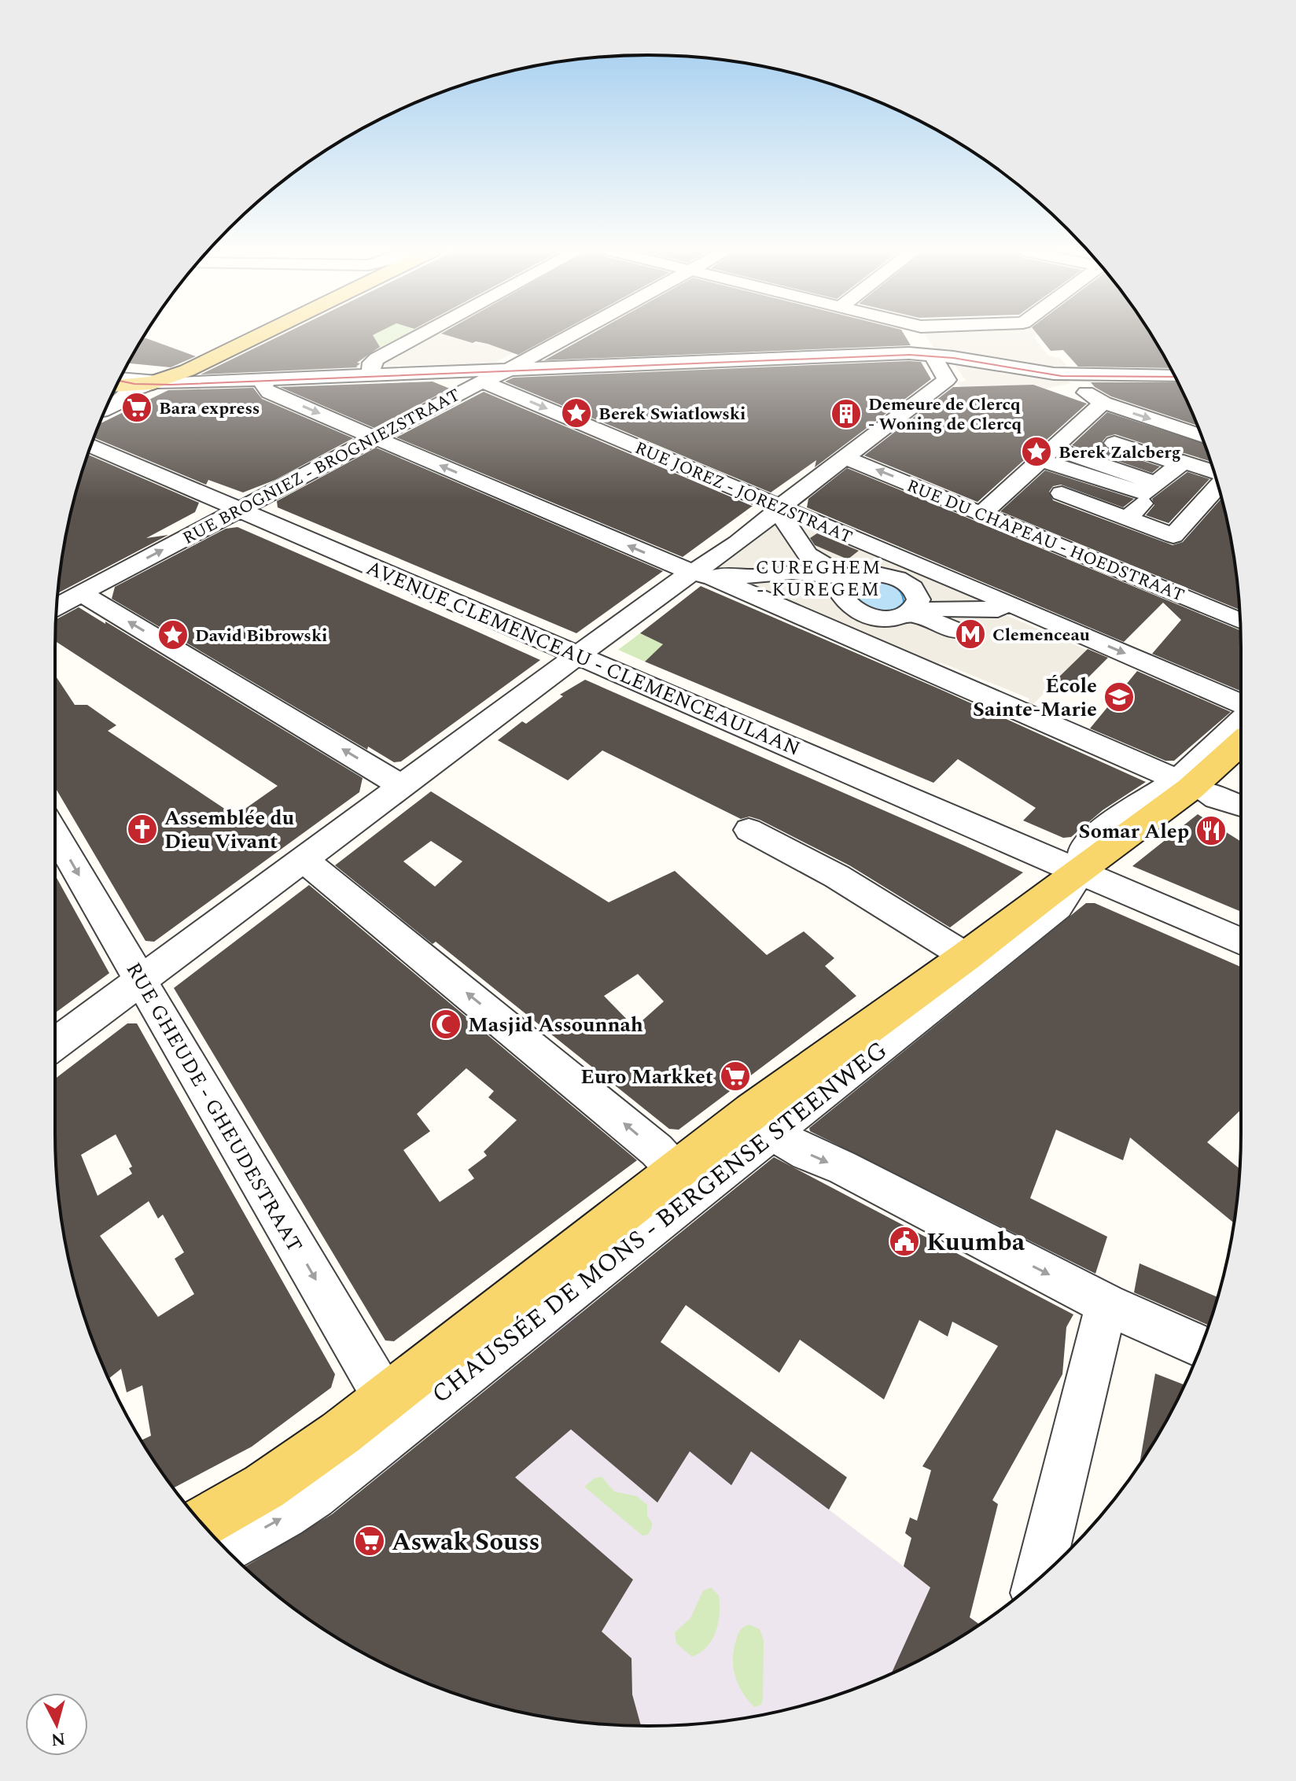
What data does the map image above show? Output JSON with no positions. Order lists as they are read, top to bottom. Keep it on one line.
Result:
{"streets":{"main road":["CHAUSSÉE DE MONS - BERGENSE STEENWEG"],"street":["RUE BROGNIEZ - BROGNIEZSTRAAT","RUE JOREZ - JOREZSTRAAT","RUE DU CHAPEAU - HOEDSTRAAT","AVENUE CLEMENCEAU - CLEMENCEAULAAN","RUE GHEUDE - GHEUDESTRAAT"]},"crossings":[["RUE BROGNIEZ - BROGNIEZSTRAAT","RUE JOREZ - JOREZSTRAAT"],["RUE BROGNIEZ - BROGNIEZSTRAAT","AVENUE CLEMENCEAU - CLEMENCEAULAAN"],["AVENUE CLEMENCEAU - CLEMENCEAULAAN","CHAUSSÉE DE MONS - BERGENSE STEENWEG"],["RUE GHEUDE - GHEUDESTRAAT","CHAUSSÉE DE MONS - BERGENSE STEENWEG"]],"districts":["CUREGHEM - KUREGEM"],"places":{"supermarket":["Bara express","Euro Markket","Aswak Souss"],"place":["Berek Swiatlowski","Berek Zalcberg","David Bibrowski"],"building":["Demeure de Clercq - Woning de Clercq"],"metro station":["Clemenceau"],"school or university":["École Sainte-Marie"],"church":["Assemblée du Dieu Vivant"],"restaurant":["Somar Alep"],"mosque":["Masjid Assounnah"],"public building":["Kuumba"]},"north":"bottom"}
